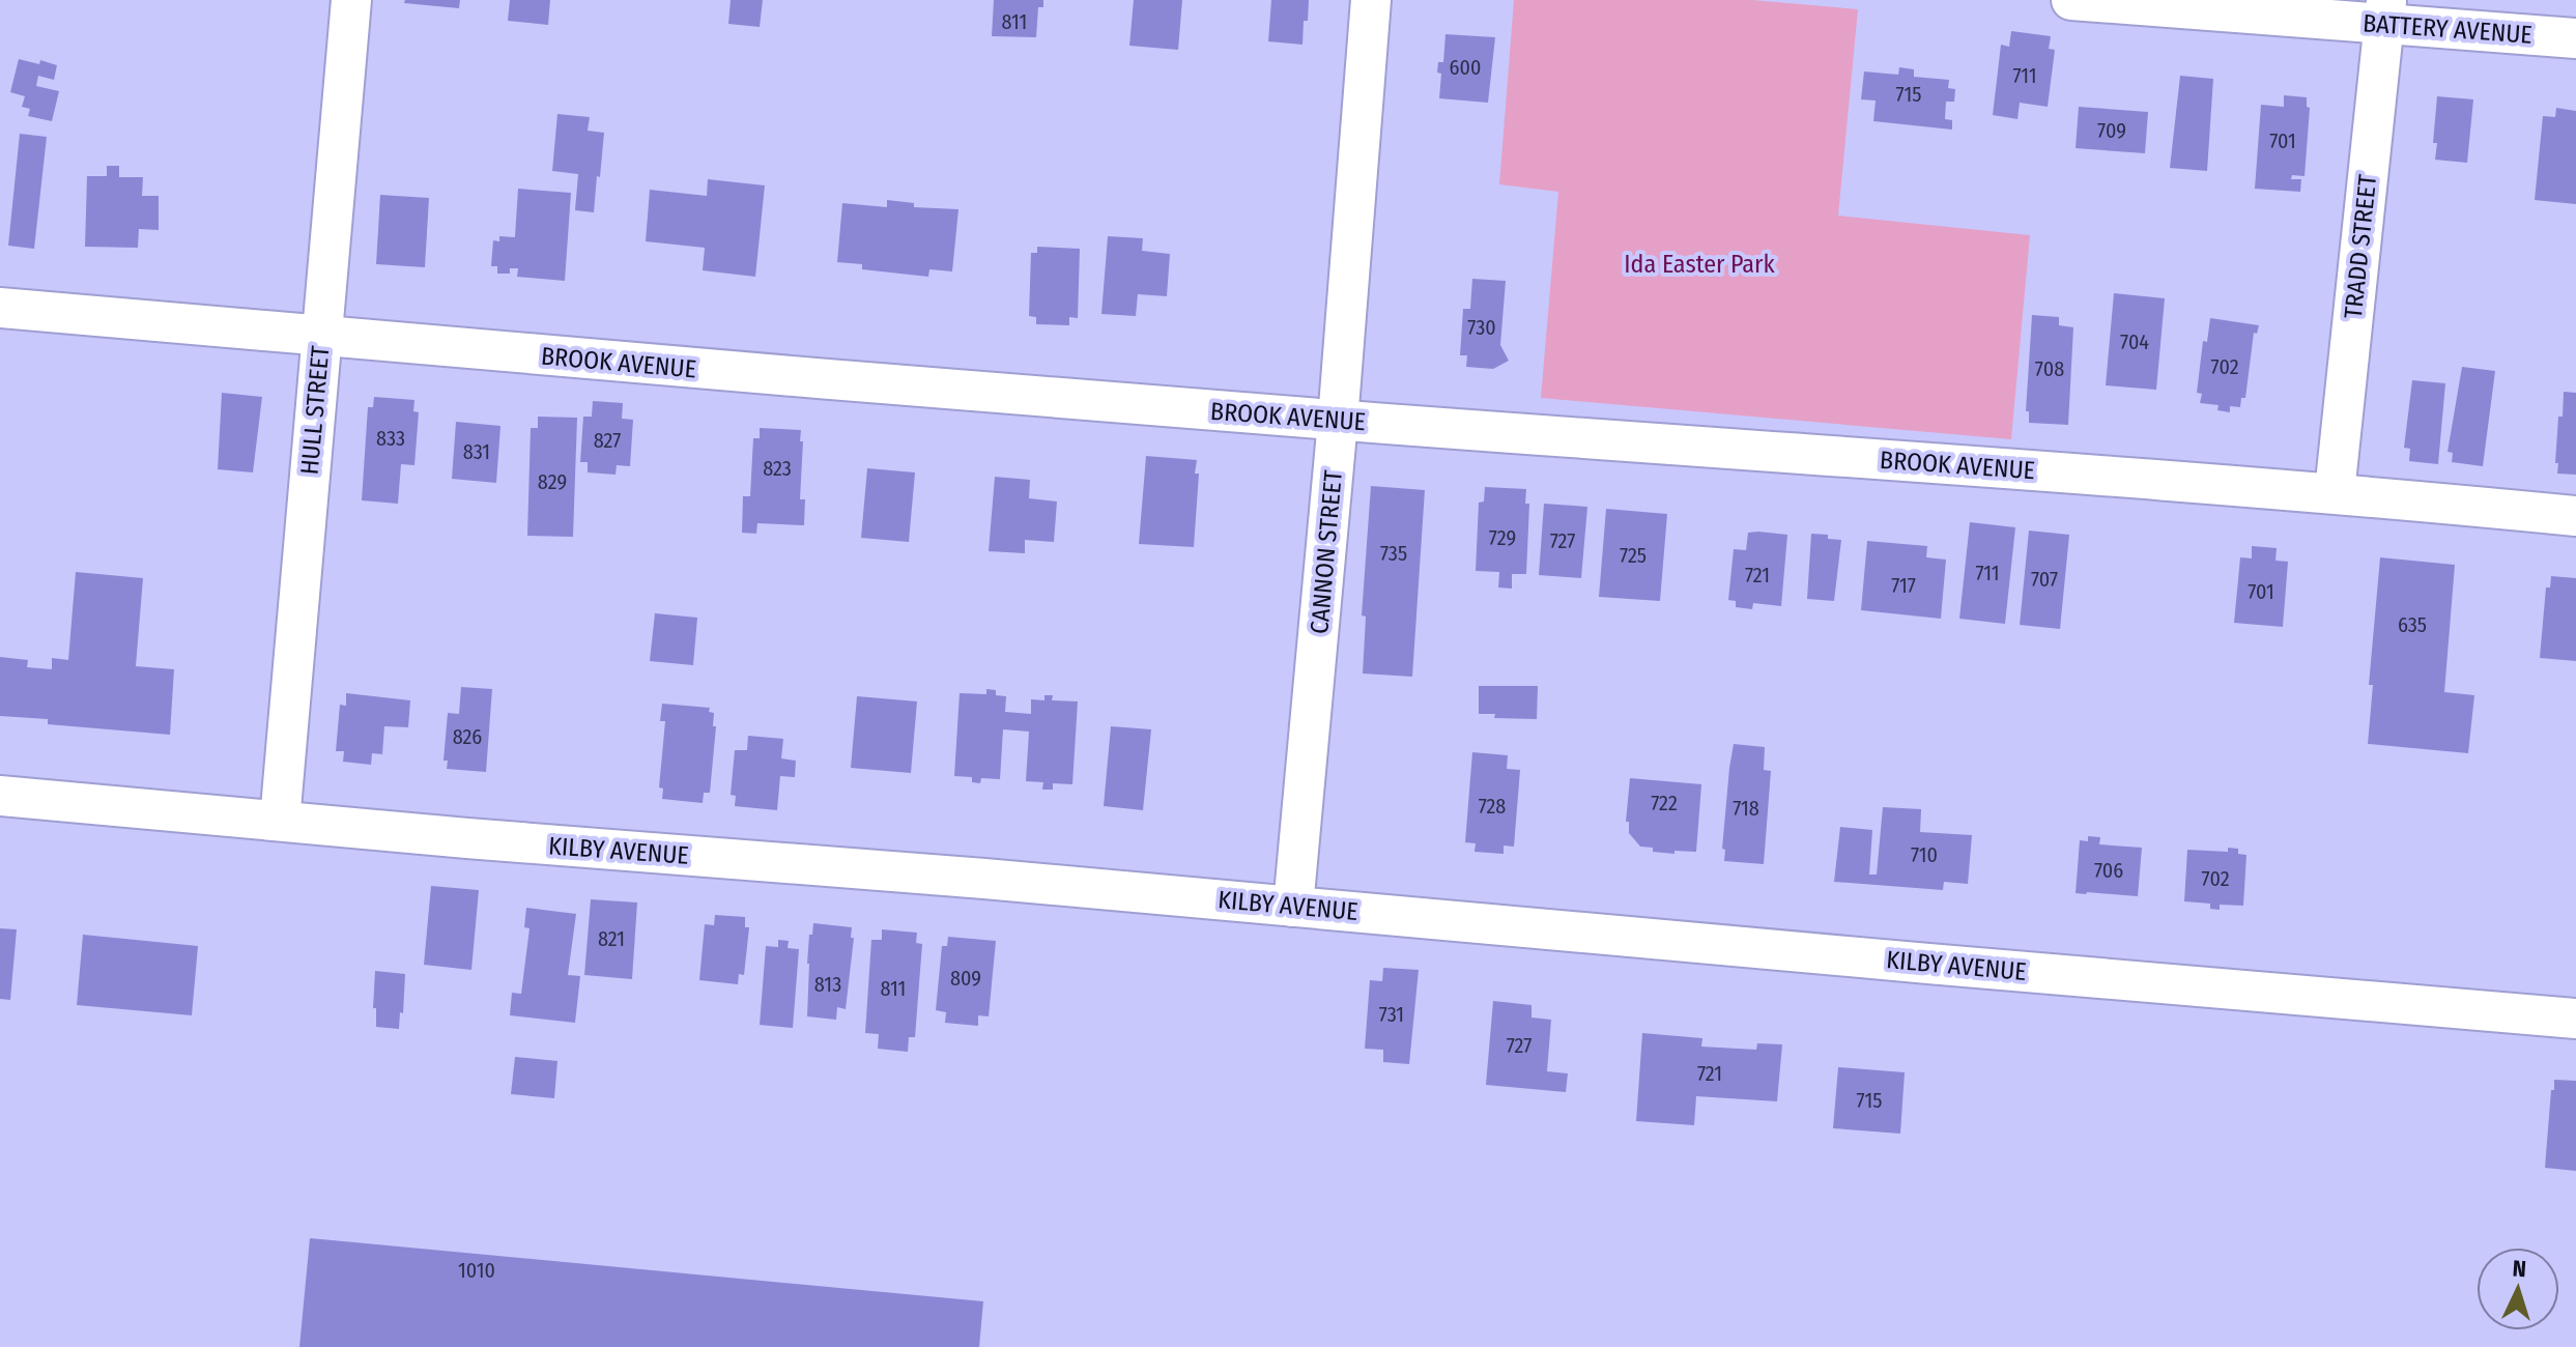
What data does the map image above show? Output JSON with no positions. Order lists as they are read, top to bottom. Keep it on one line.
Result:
{"streets":{"street":["BATTERY AVENUE","TRADD STREET","BROOK AVENUE","HULL STREET","CANNON STREET","KILBY AVENUE"]},"crossings":[["BATTERY AVENUE","TRADD STREET"],["TRADD STREET","BROOK AVENUE"],["BROOK AVENUE","HULL STREET"],["BROOK AVENUE","CANNON STREET"],["HULL STREET","KILBY AVENUE"],["CANNON STREET","KILBY AVENUE"]],"parks":["Ida Easter Park"],"house_numbers":["811","600","711","715","709","701","730","704","702","708","833","827","831","823","829","729","727","735","725","711","721","707","717","701","635","826","722","728","718","710","706","702","821","809","813","811","731","727","721","715","1010"],"north":"top"}
